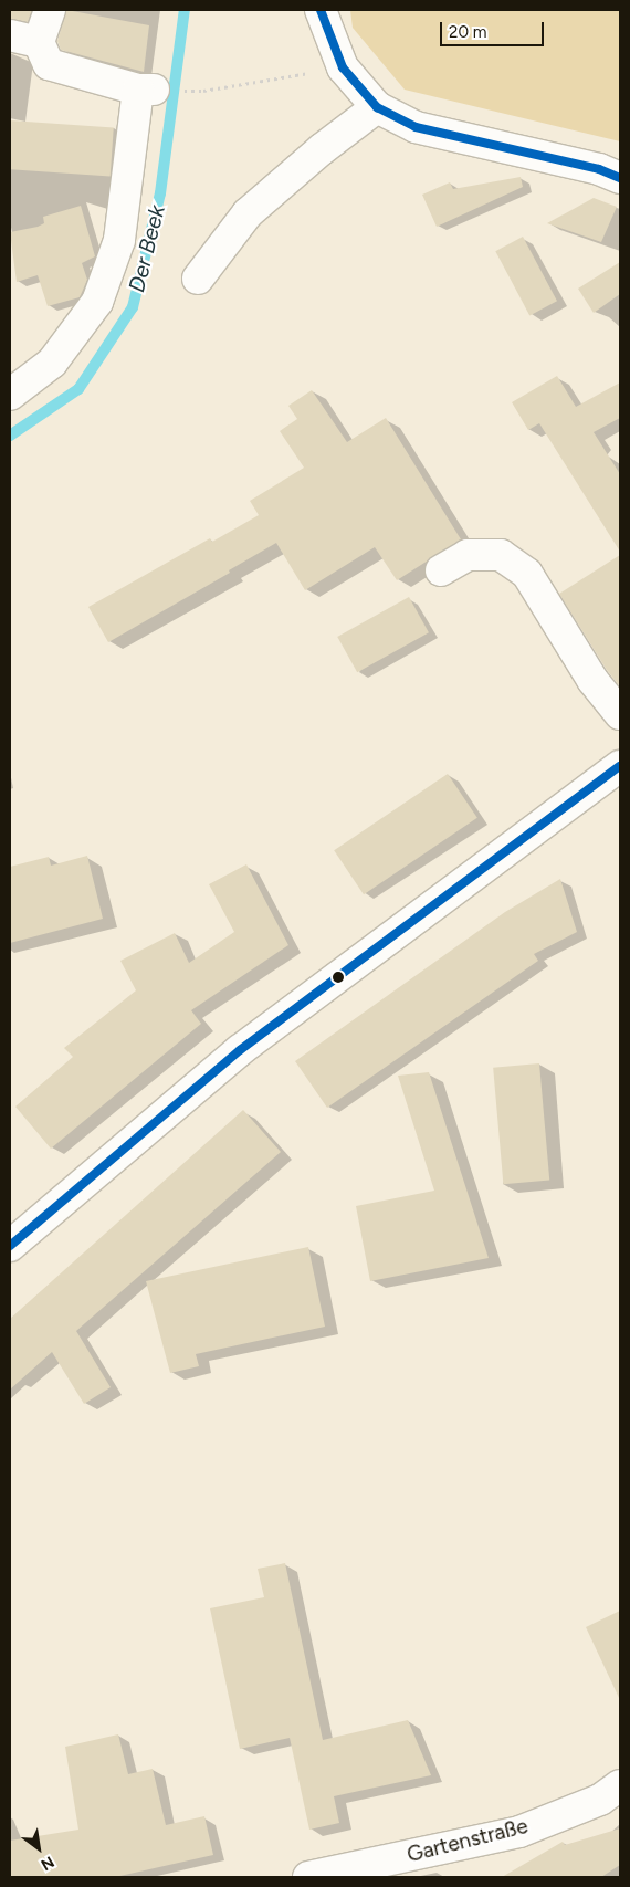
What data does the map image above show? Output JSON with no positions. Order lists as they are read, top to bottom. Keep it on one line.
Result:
{"streets":{"street":["Gartenstraße"]},"water":["Der Beek"],"scale_bar":"20 m","north":"bottom right"}
